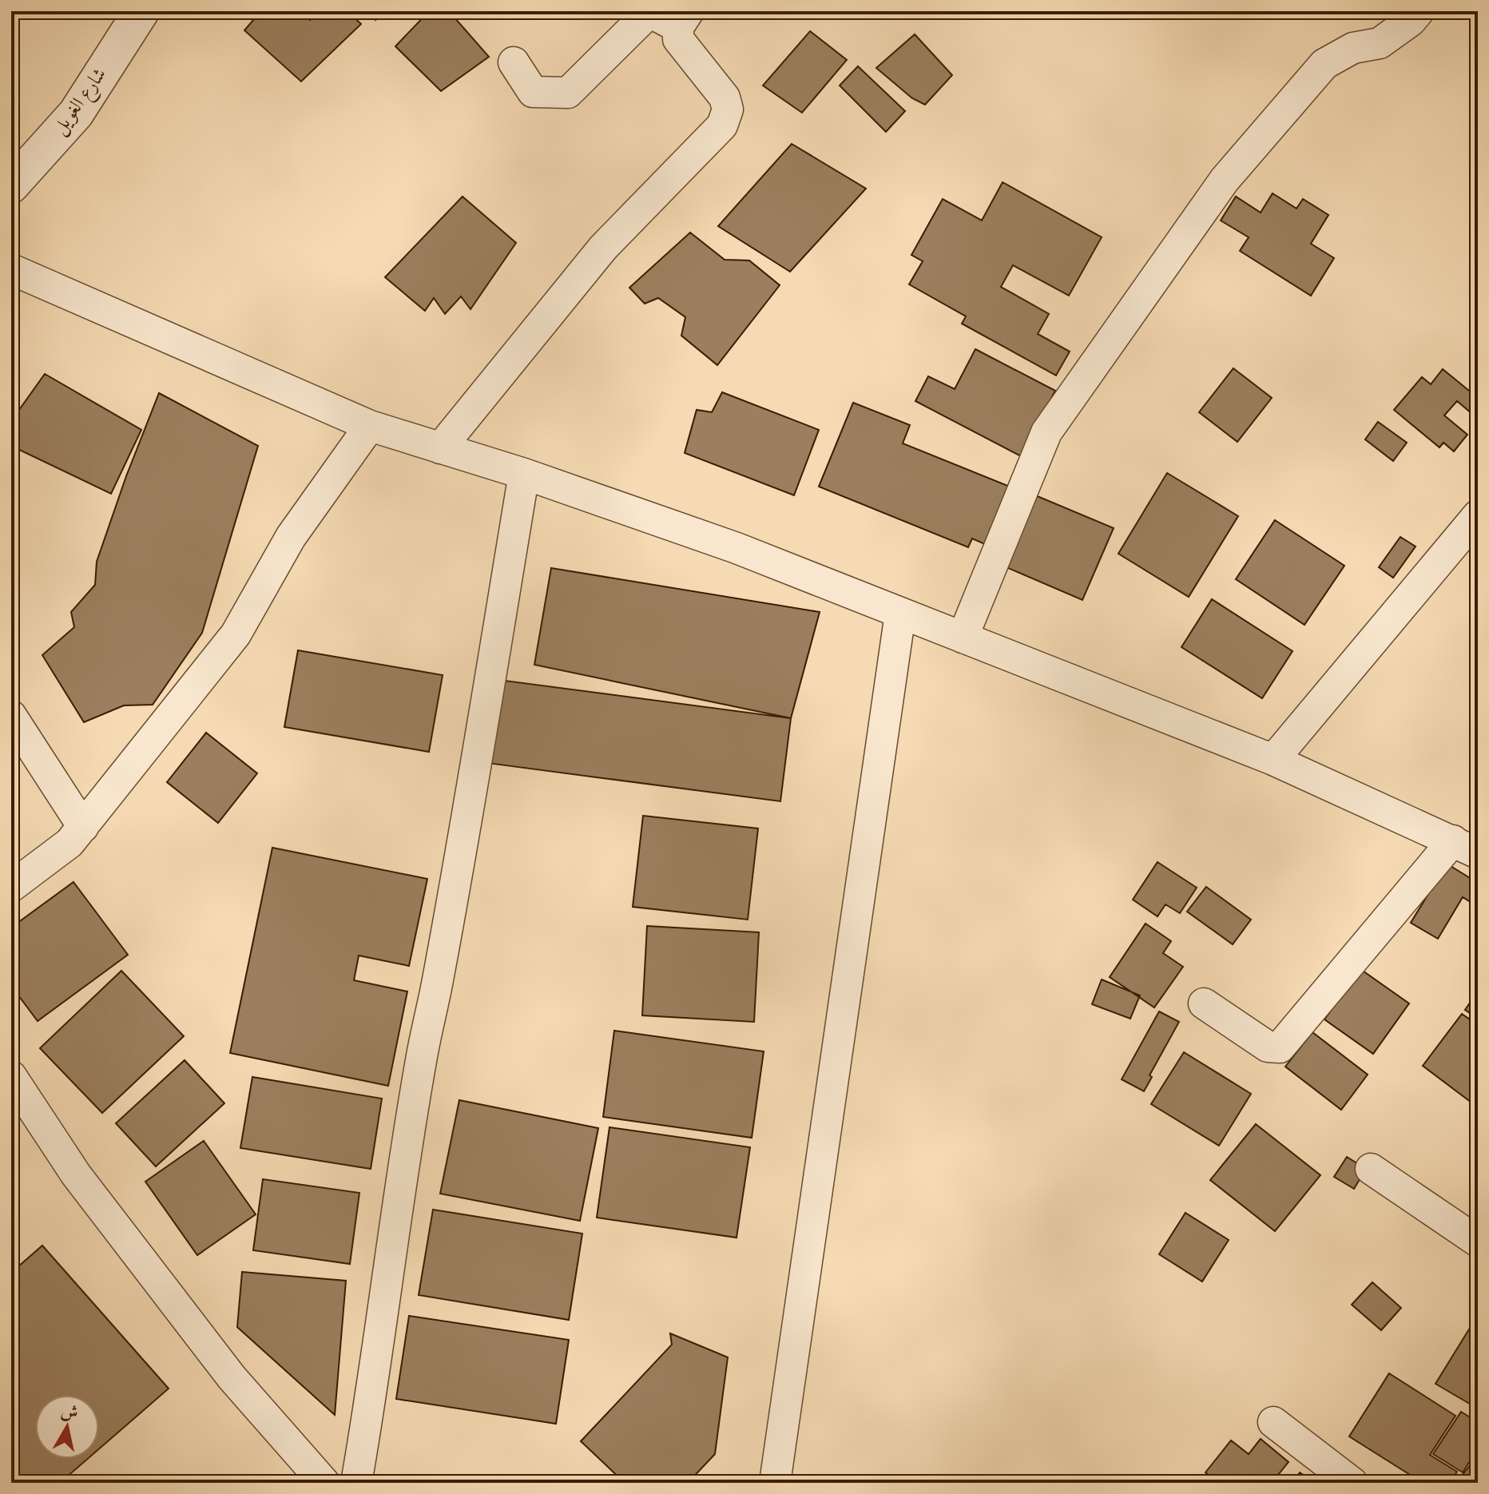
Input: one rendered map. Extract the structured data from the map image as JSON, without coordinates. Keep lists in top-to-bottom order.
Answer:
{
  "streets": {
    "street": ["شارع الغويل"]
  },
  "north": "top"
}
